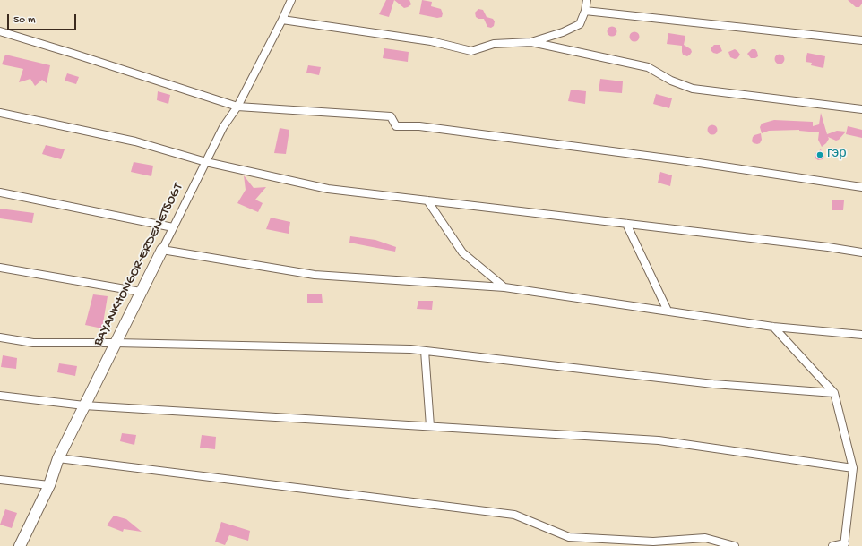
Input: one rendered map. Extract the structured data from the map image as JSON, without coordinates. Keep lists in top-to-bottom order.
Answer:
{
  "streets": {
    "street": ["BAYANKHONGOR-ERDENETSOGT"]
  },
  "places": ["гэр"],
  "scale_bar": "50 m"
}
